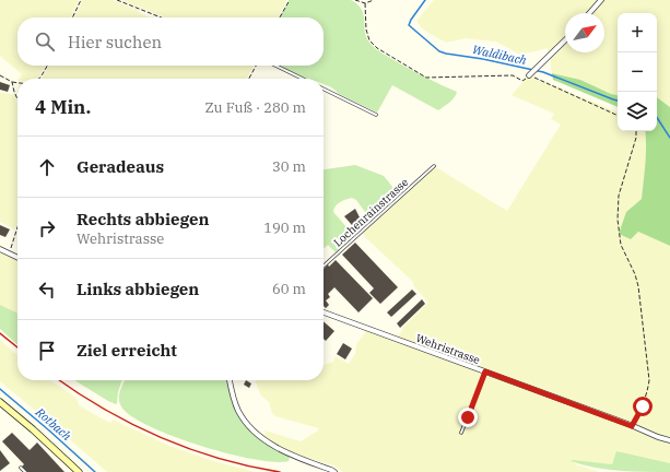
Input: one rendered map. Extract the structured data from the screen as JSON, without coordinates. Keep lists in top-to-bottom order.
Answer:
{
  "streets": {
    "street": ["Wehristrasse"],
    "lane": ["Lochenrainstrasse"]
  },
  "water": ["Waldibach", "Rotbach"],
  "north": "top right",
  "page": {
    "map_buttons": ["+", "−"],
    "search": "Hier suchen",
    "heading": ["4 Min.", "Zu Fuß · 280 m"],
    "list": [
      ["Geradeaus", "30 m"],
      ["Rechts abbiegen", "Wehristrasse", "190 m"],
      ["Links abbiegen", "60 m"],
      "Ziel erreicht"
    ]
  }
}
